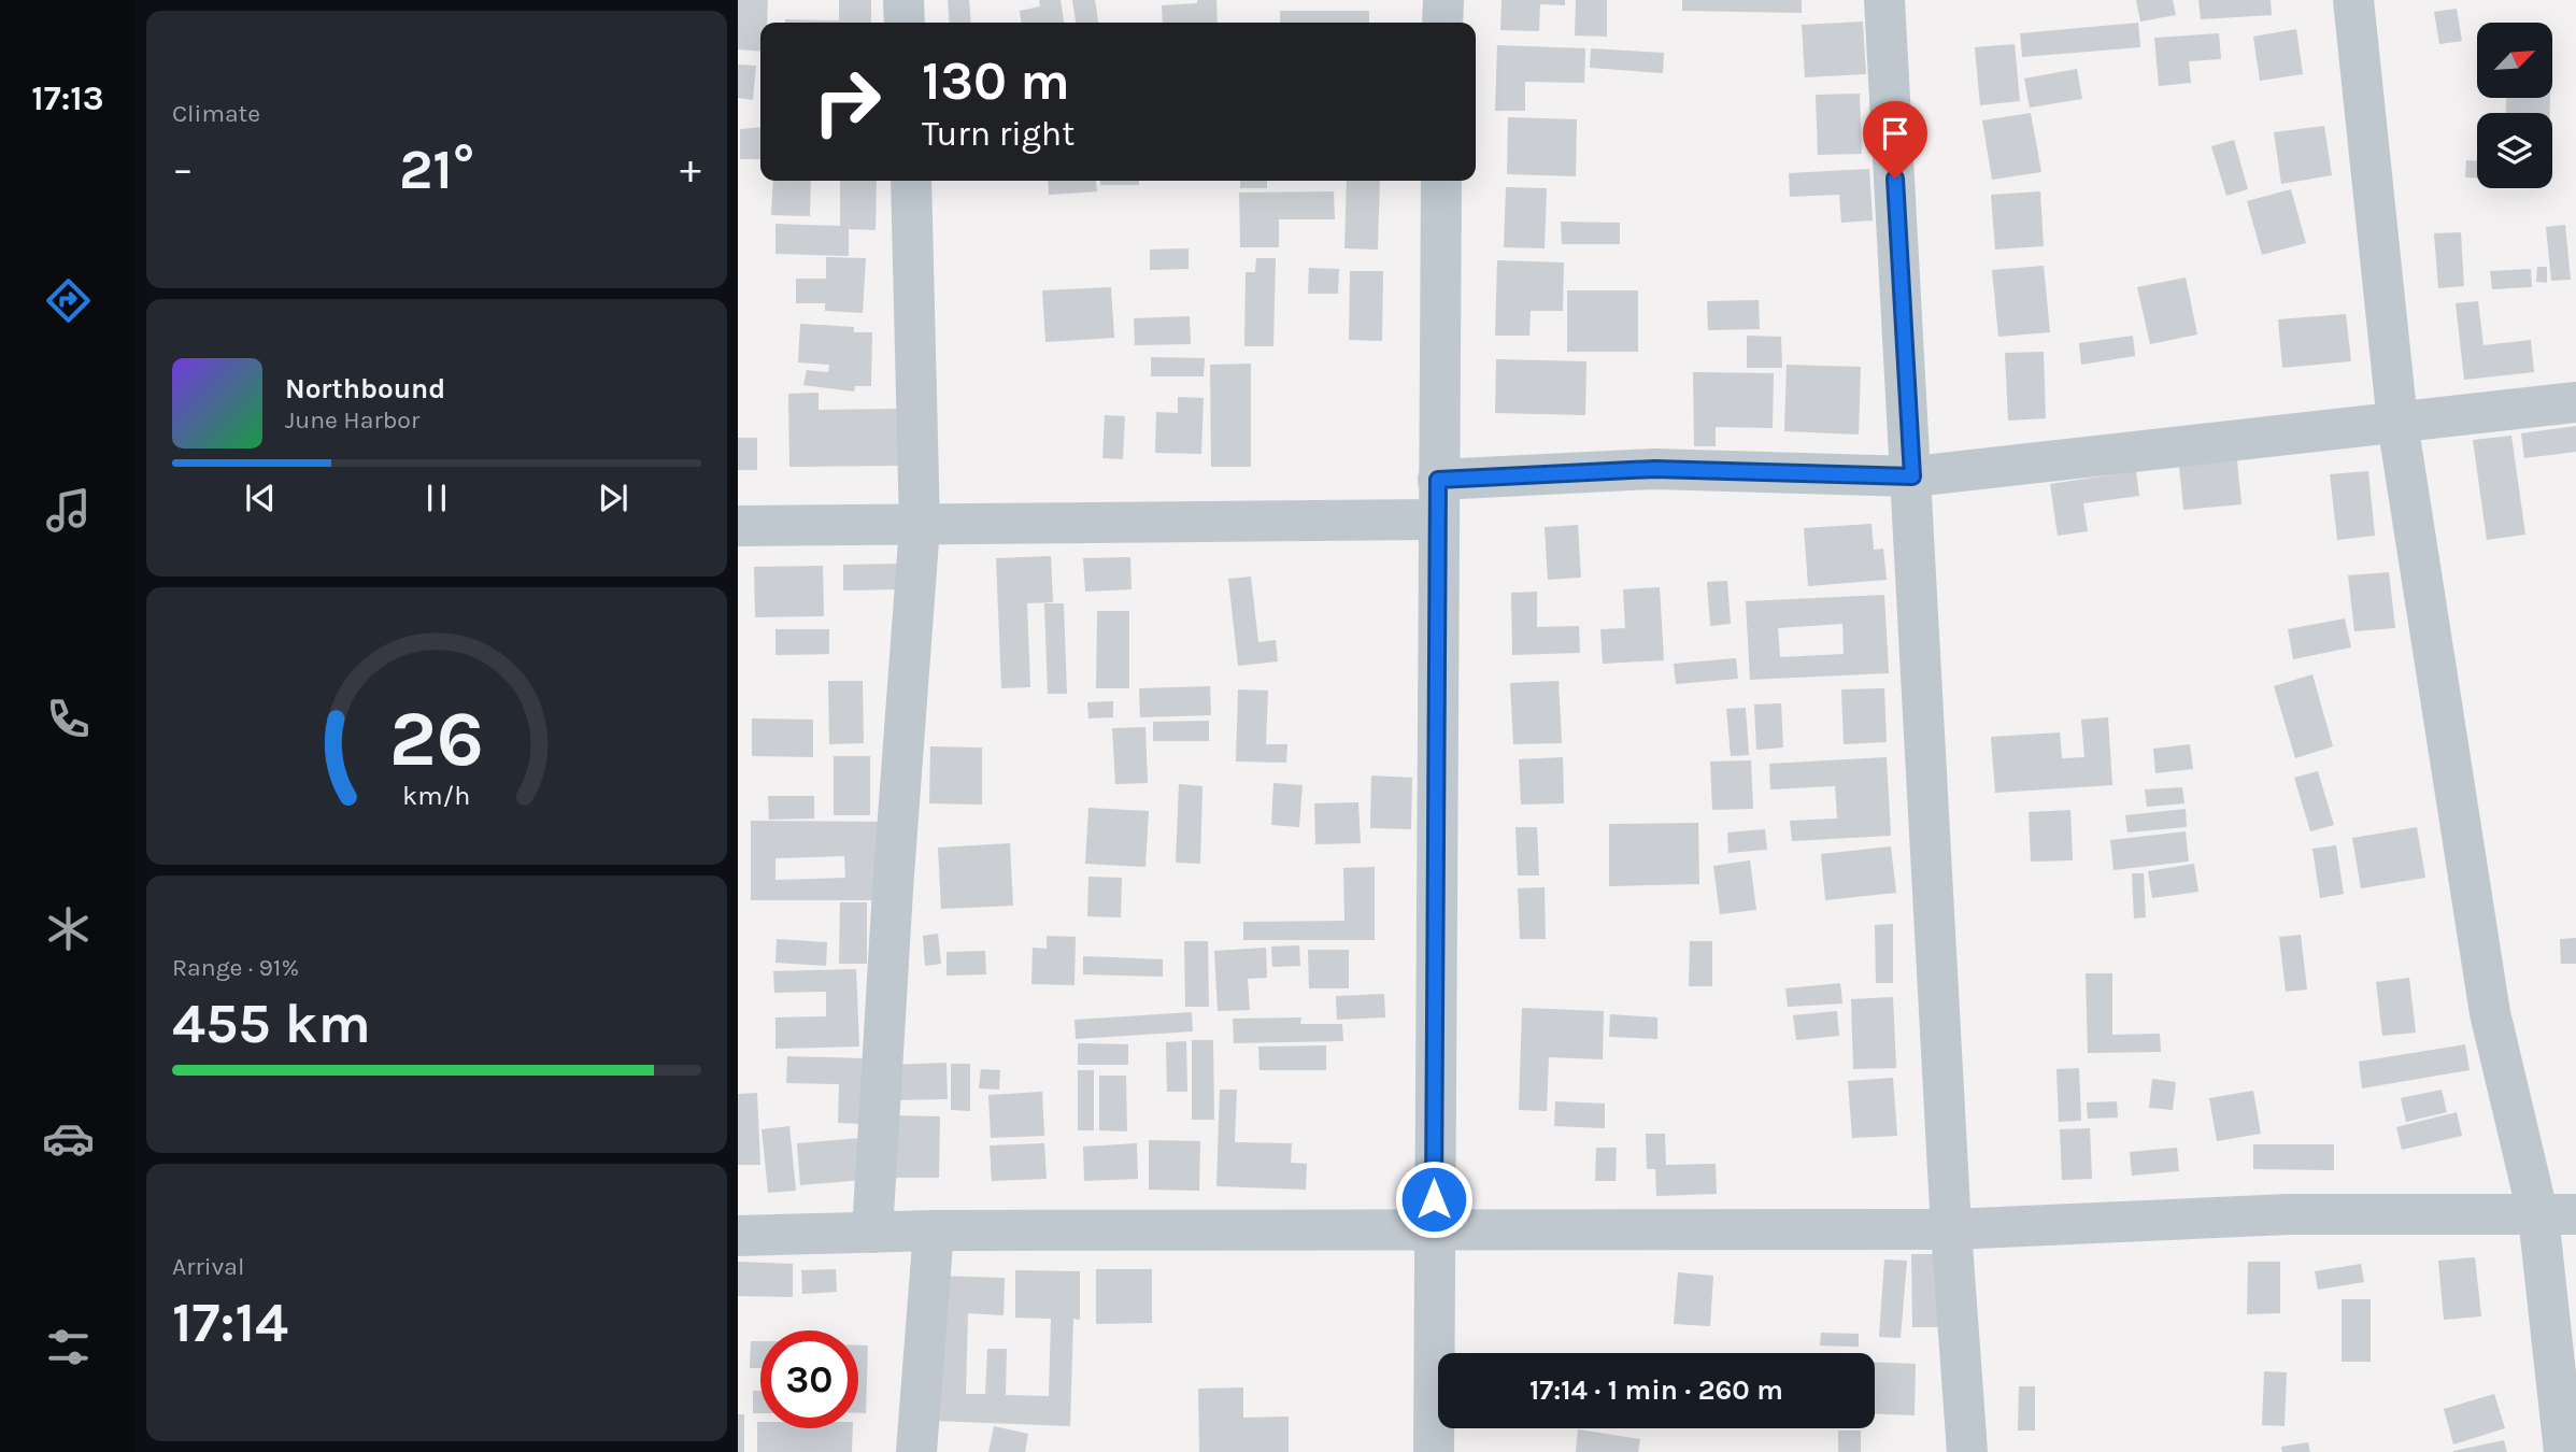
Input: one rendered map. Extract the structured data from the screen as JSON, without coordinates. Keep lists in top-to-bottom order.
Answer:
{
  "north": "top right",
  "page": {
    "tabs": "17:13",
    "tile": [
      "Climate",
      ["Range · 91%", "455 km"],
      ["Arrival", "17:14"]
    ],
    "turn": ["130 m", "Turn right"],
    "heat": ["−", "21°", "+"],
    "song": ["Northbound", "June Harbor"],
    "limit": "30",
    "trip": "17:14 · 1 min · 260 m",
    "gauge": ["26", "km/h"]
  }
}
